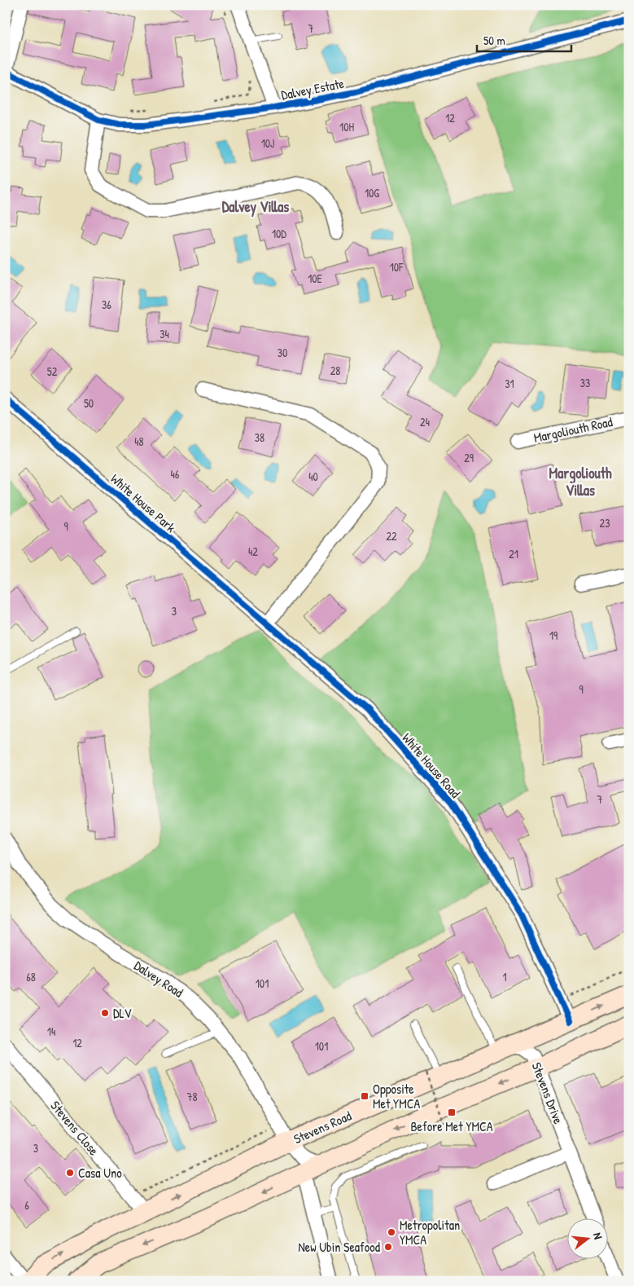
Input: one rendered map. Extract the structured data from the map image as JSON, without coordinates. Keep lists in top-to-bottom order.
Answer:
{
  "streets": {
    "main road": ["Stevens Road"],
    "street": [
      "Dalvey Estate",
      "Margoliouth Road",
      "White House Park",
      "White House Road",
      "Dalvey Road",
      "Stevens Drive",
      "Stevens Close"
    ]
  },
  "crossings": [
    ["White House Park", "White House Road"],
    ["White House Road", "Stevens Road"],
    ["Dalvey Road", "Stevens Road"],
    ["Stevens Drive", "Stevens Road"],
    ["Stevens Road", "Stevens Close"]
  ],
  "districts": ["Dalvey Villas", "Margoliouth Villas"],
  "places": {
    "other": [
      "DLV",
      "Casa Uno",
      "Metropolitan YMCA",
      "New Ubin Seafood"
    ],
    "transit": ["Opposite Met YMCA", "Before Met YMCA"]
  },
  "house_numbers": [
    "7",
    "12",
    "10H",
    "10J",
    "10G",
    "10D",
    "10F",
    "10E",
    "36",
    "34",
    "30",
    "28",
    "52",
    "33",
    "31",
    "50",
    "24",
    "38",
    "48",
    "29",
    "46",
    "40",
    "23",
    "9",
    "22",
    "42",
    "21",
    "3",
    "19",
    "9",
    "7",
    "68",
    "1",
    "101",
    "14",
    "12",
    "101",
    "78",
    "3",
    "6"
  ],
  "scale_bar": "50 m",
  "north": "right"
}
